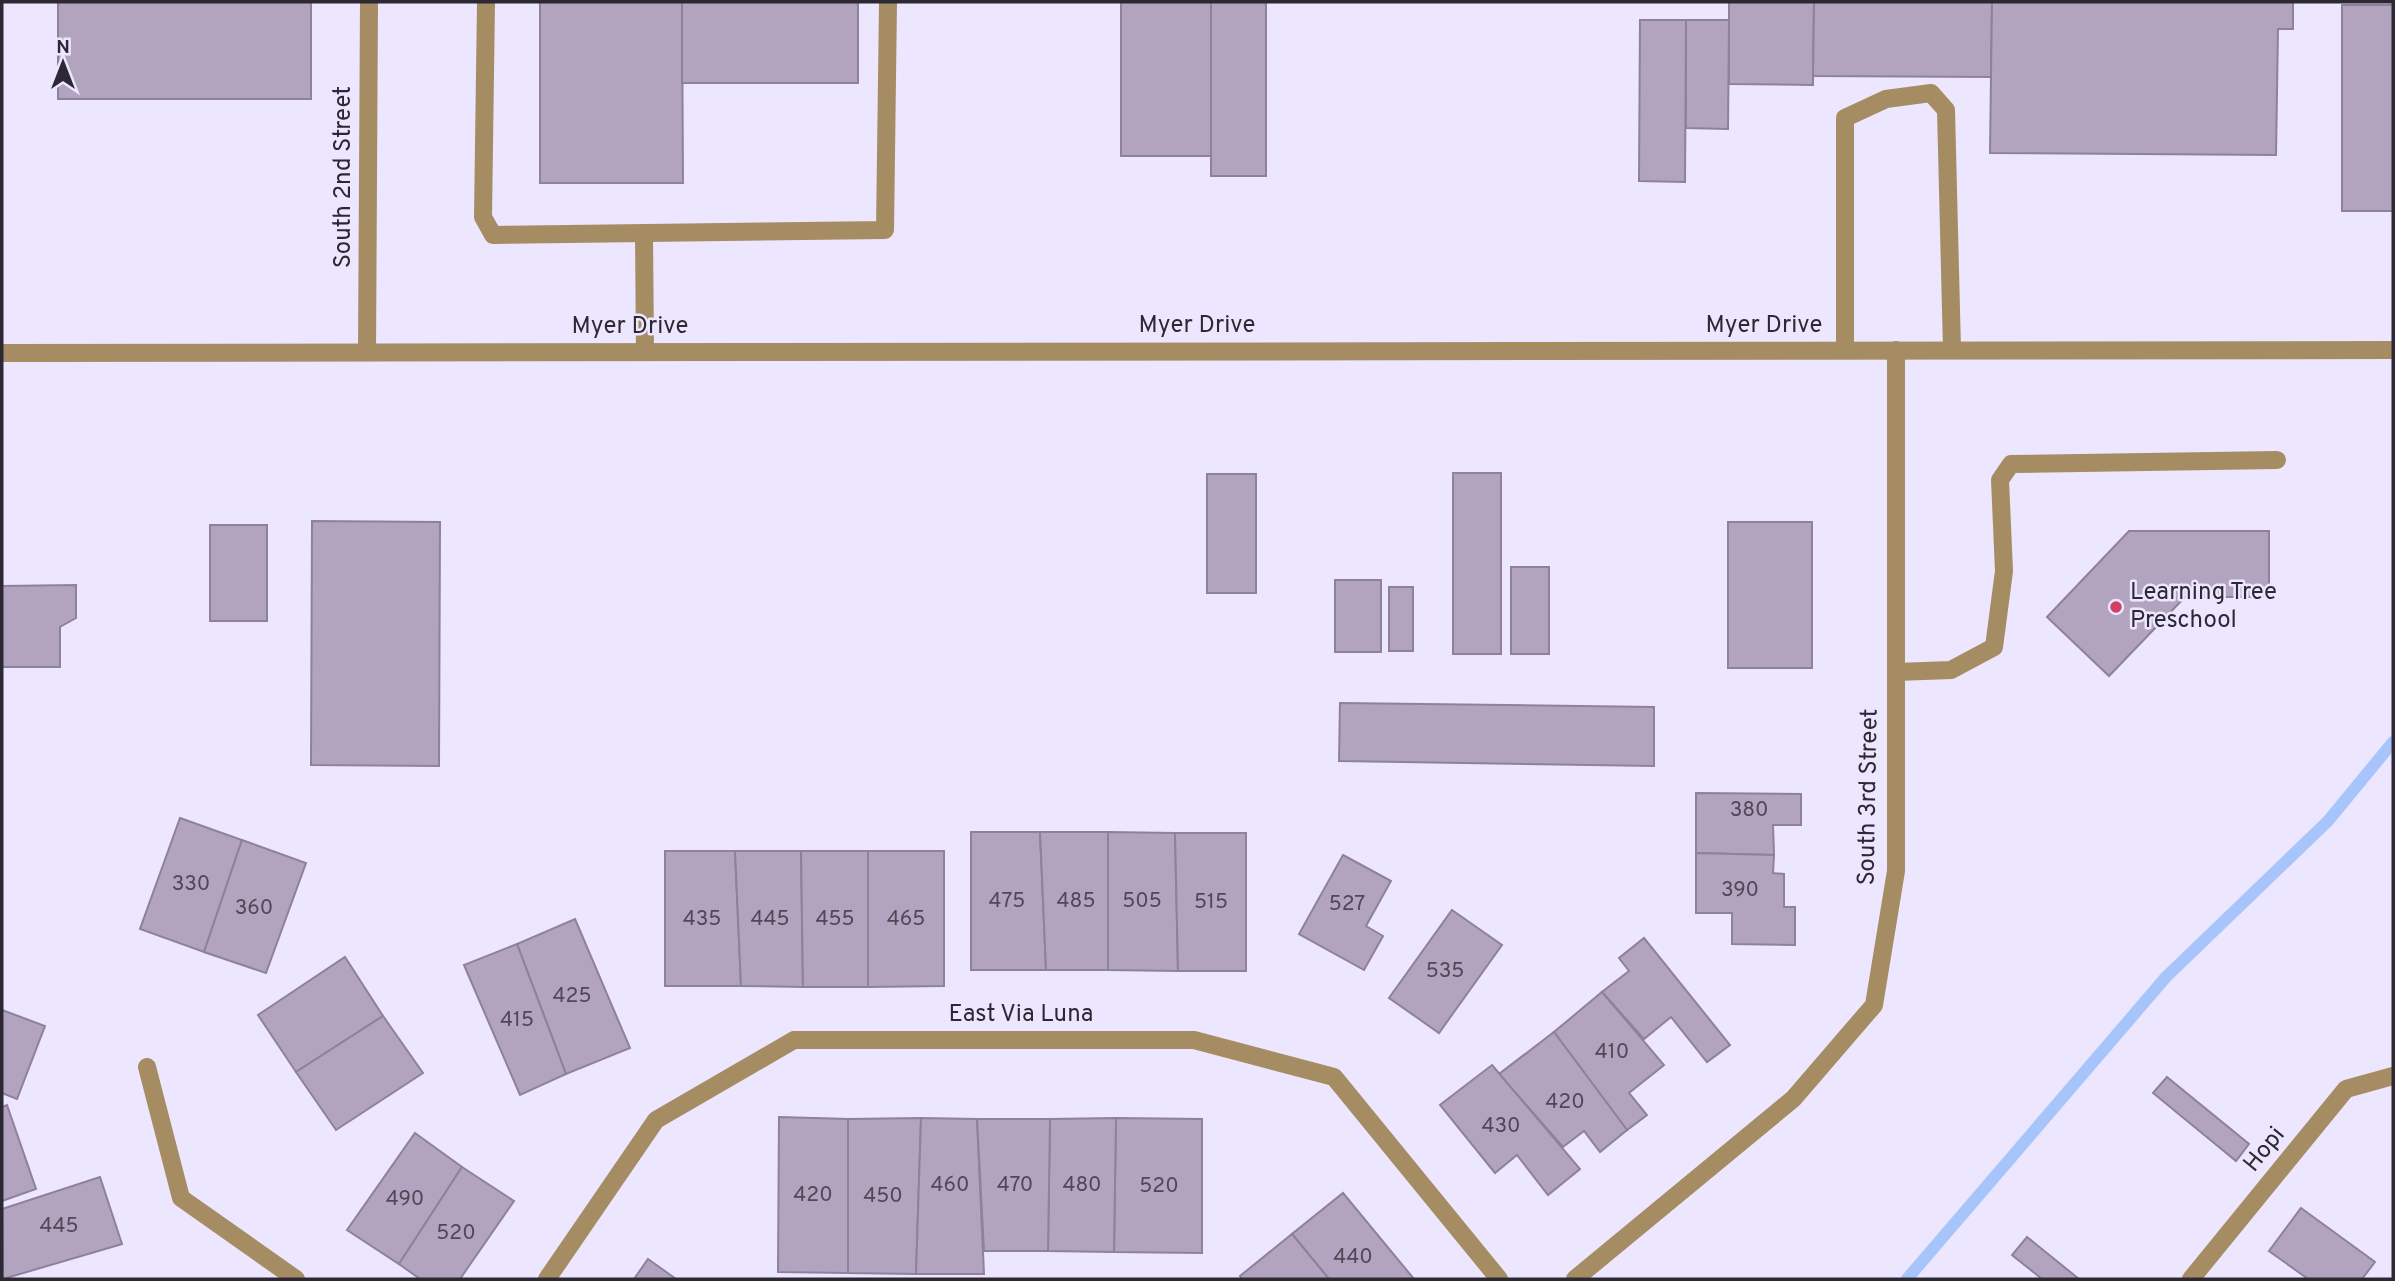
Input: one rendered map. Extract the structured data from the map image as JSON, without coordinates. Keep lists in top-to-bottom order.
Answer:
{
  "streets": {
    "street": [
      "South 2nd Street",
      "Myer Drive",
      "South 3rd Street",
      "East Via Luna",
      "Hopi"
    ]
  },
  "crossings": [
    ["South 2nd Street", "Myer Drive"],
    ["Myer Drive", "South 3rd Street"]
  ],
  "places": ["Learning Tree Preschool"],
  "house_numbers": [
    "380",
    "330",
    "390",
    "475",
    "485",
    "505",
    "515",
    "527",
    "360",
    "435",
    "445",
    "455",
    "465",
    "535",
    "425",
    "415",
    "410",
    "420",
    "430",
    "460",
    "470",
    "480",
    "520",
    "420",
    "450",
    "490",
    "445",
    "520",
    "440"
  ],
  "north": "top"
}
